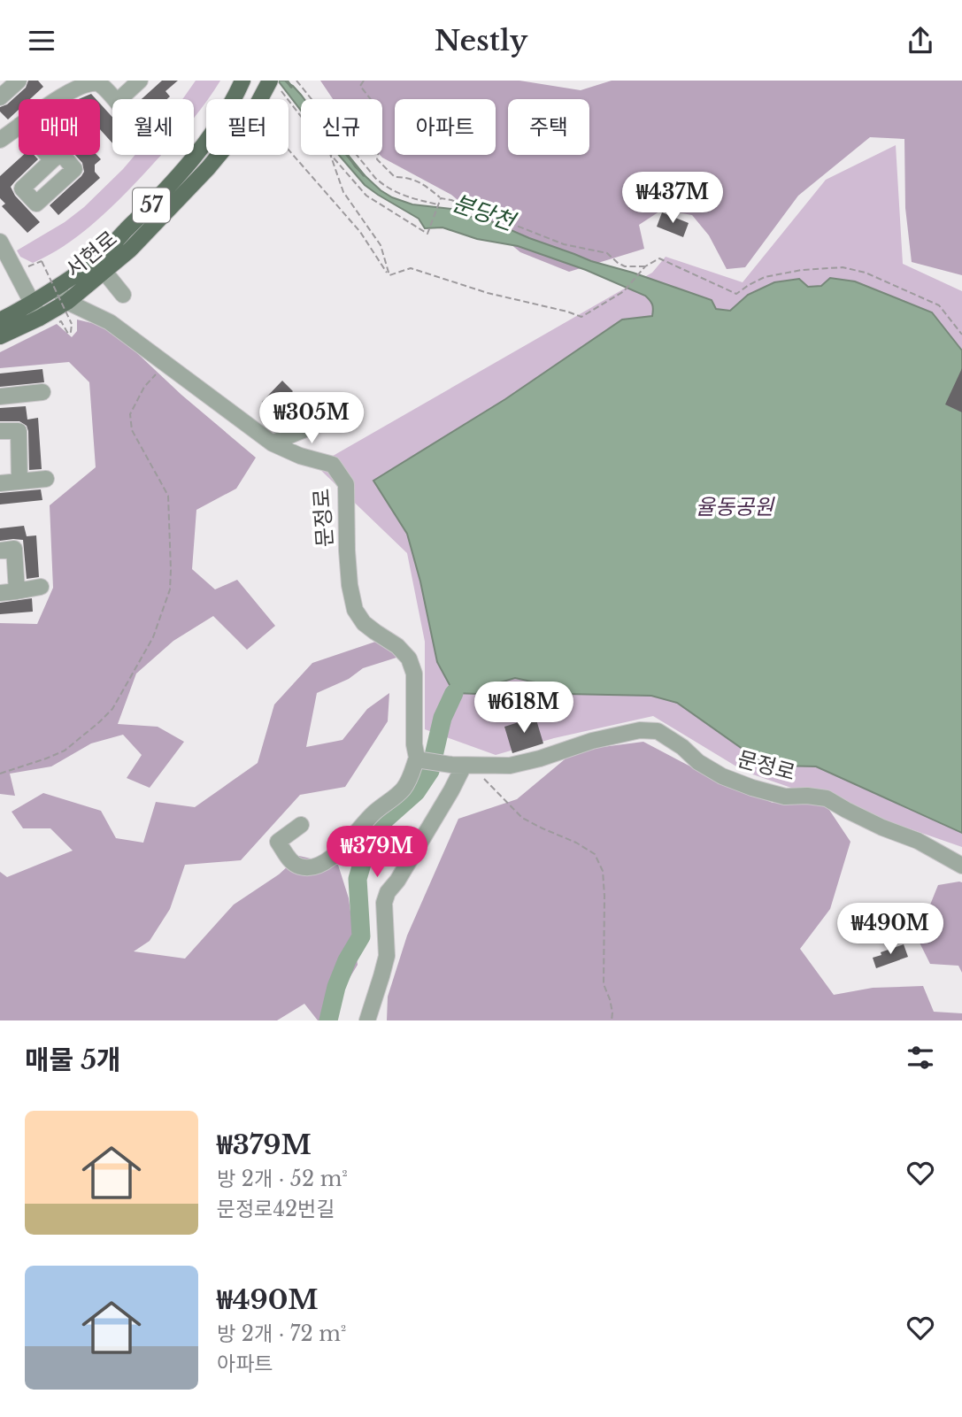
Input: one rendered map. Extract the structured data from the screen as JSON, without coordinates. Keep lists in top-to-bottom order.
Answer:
{
  "streets": {
    "main road": ["57", "서현로"],
    "street": ["문정로"]
  },
  "crossings": [
    ["서현로", "문정로"]
  ],
  "water": ["분당천"],
  "parks": ["율동공원"],
  "page": {
    "header": "Nestly",
    "chip": [
      "매매",
      "월세",
      "필터",
      "신규",
      "아파트",
      "주택"
    ],
    "price": [
      "₩437M",
      "₩305M",
      "₩618M",
      "₩379M",
      "₩490M"
    ],
    "heading": "매물 5개",
    "list": [
      {
        "name": "₩379M",
        "note": "방 2개 · 52 m² · 문정로42번길"
      },
      {
        "name": "₩490M",
        "note": "방 2개 · 72 m² · 아파트"
      }
    ]
  }
}
